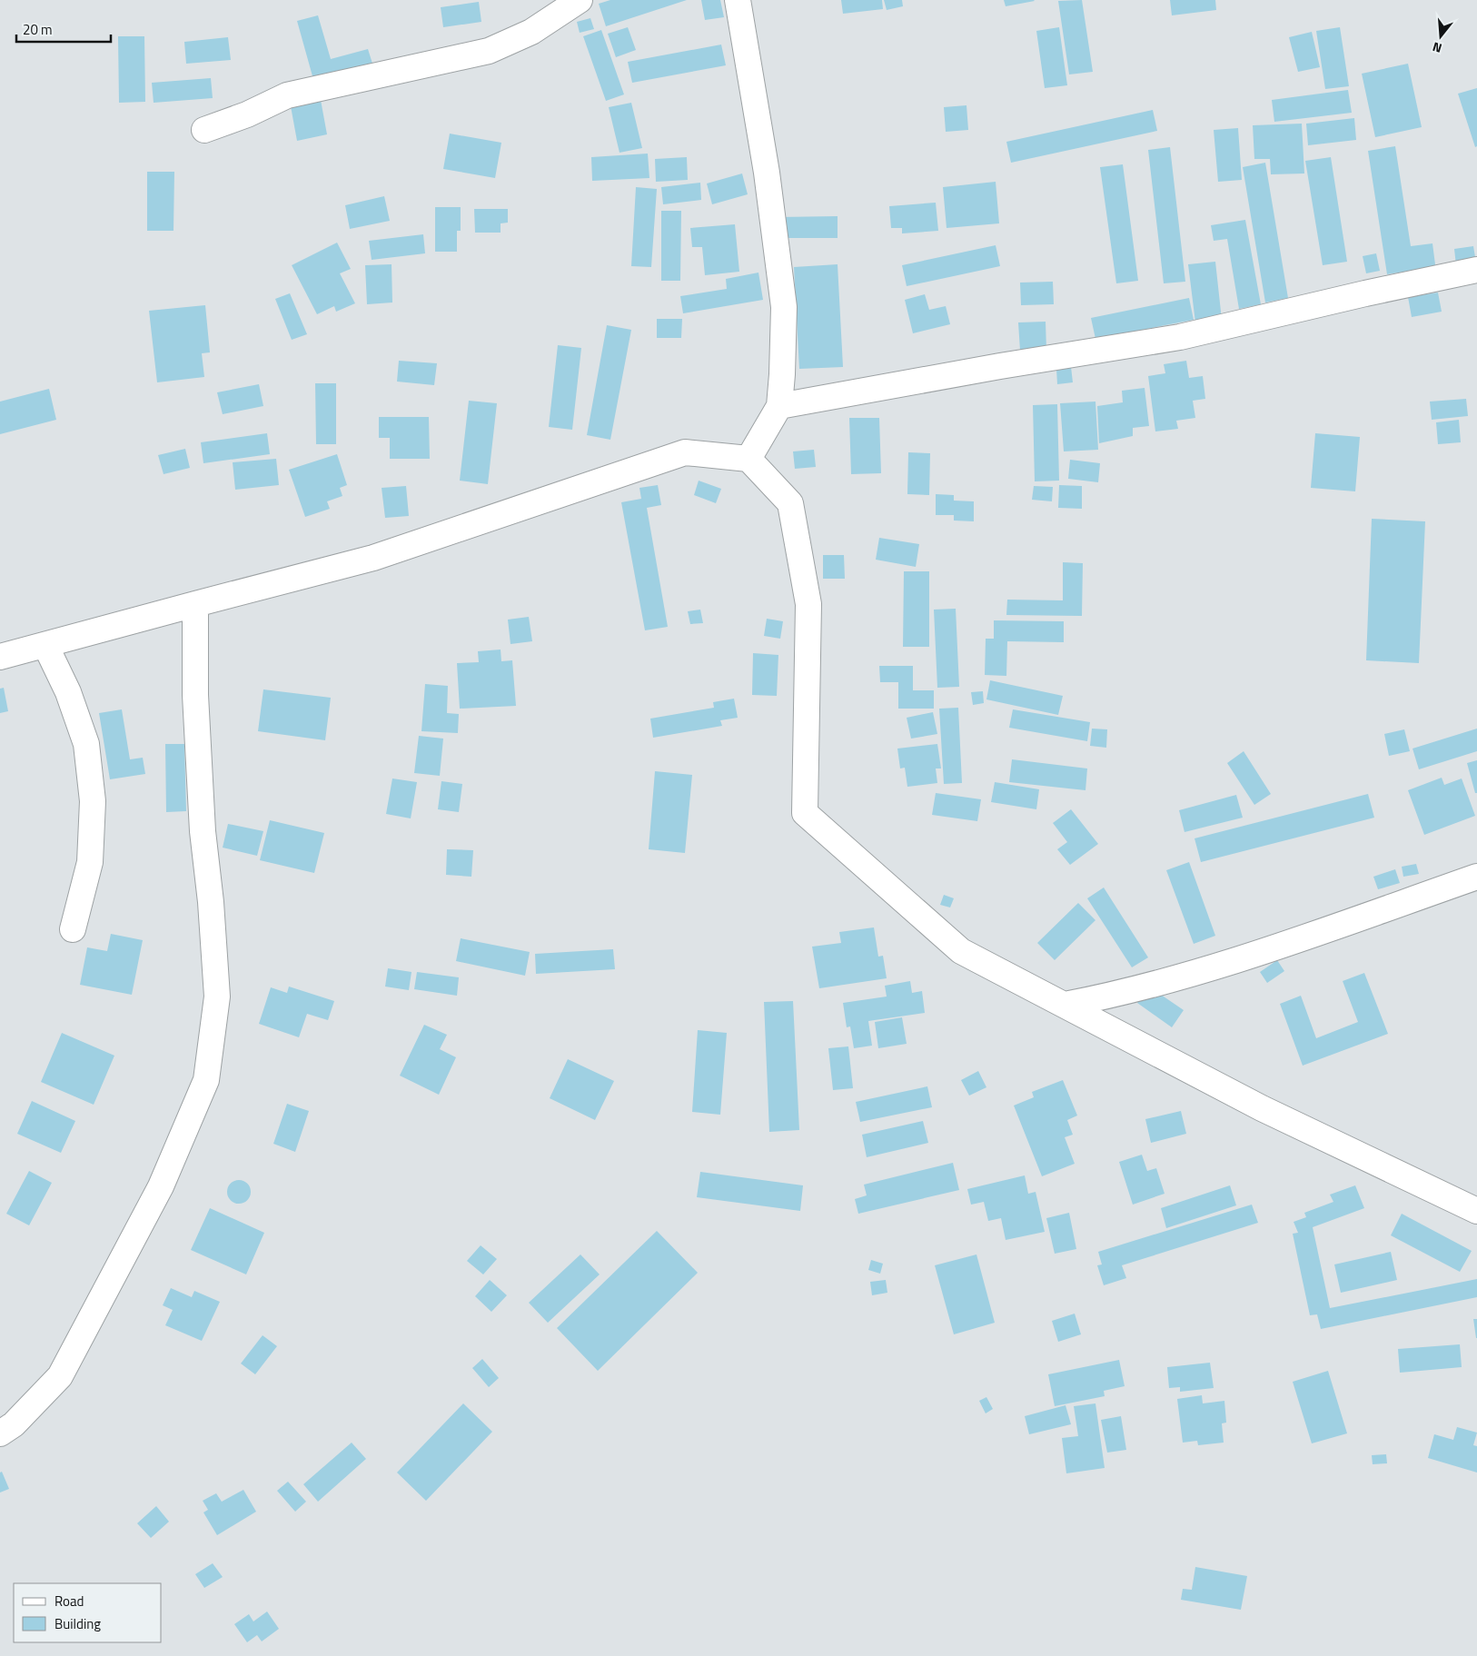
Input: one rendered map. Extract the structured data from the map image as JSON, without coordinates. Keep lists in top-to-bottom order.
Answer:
{
  "legend": ["Road", "Building"],
  "scale_bar": "20 m",
  "north": "bottom"
}
